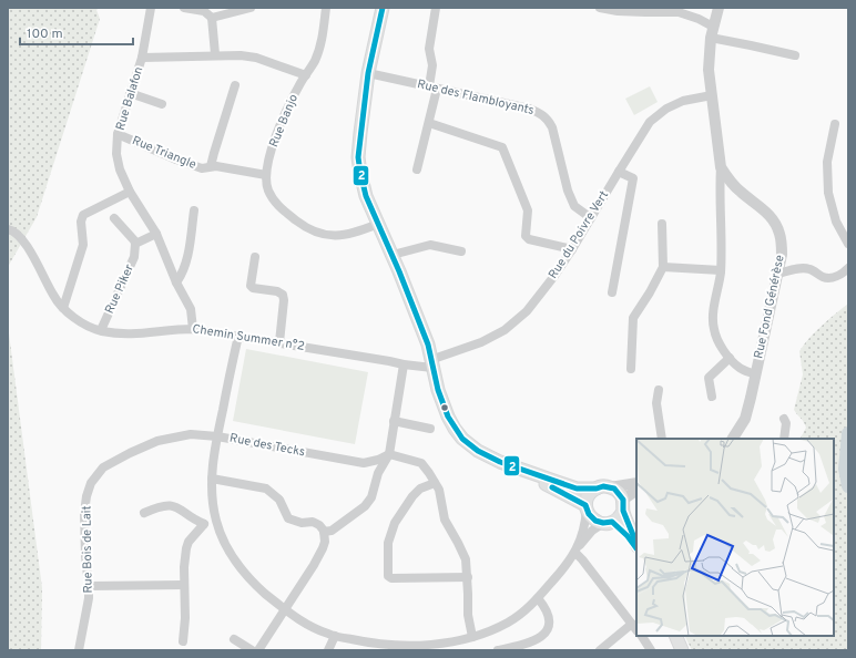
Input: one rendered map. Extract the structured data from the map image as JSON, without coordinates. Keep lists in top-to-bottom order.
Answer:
{
  "streets": {
    "street": [
      "Rue des Flambloyants",
      "Rue Balafon",
      "Rue Banjo",
      "Rue Triangle",
      "Rue du Poivre Vert",
      "Rue Piker",
      "Rue Fond Générèse",
      "Chemin Summer n°2",
      "Rue des Tecks",
      "Rue Bois de Lait"
    ]
  },
  "crossings": [
    ["Rue des Flambloyants", "Rue du Poivre Vert"],
    ["Rue Balafon", "Rue Triangle"],
    ["Rue Balafon", "Chemin Summer n°2"],
    ["Rue Banjo", "Rue Triangle"],
    ["Rue du Poivre Vert", "Rue Fond Générèse"],
    ["Rue du Poivre Vert", "Chemin Summer n°2"],
    ["Rue Piker", "Chemin Summer n°2"],
    ["Chemin Summer n°2", "Rue des Tecks"],
    ["Rue des Tecks", "Rue Bois de Lait"]
  ],
  "lines": ["transit line 2"],
  "scale_bar": "100 m"
}
